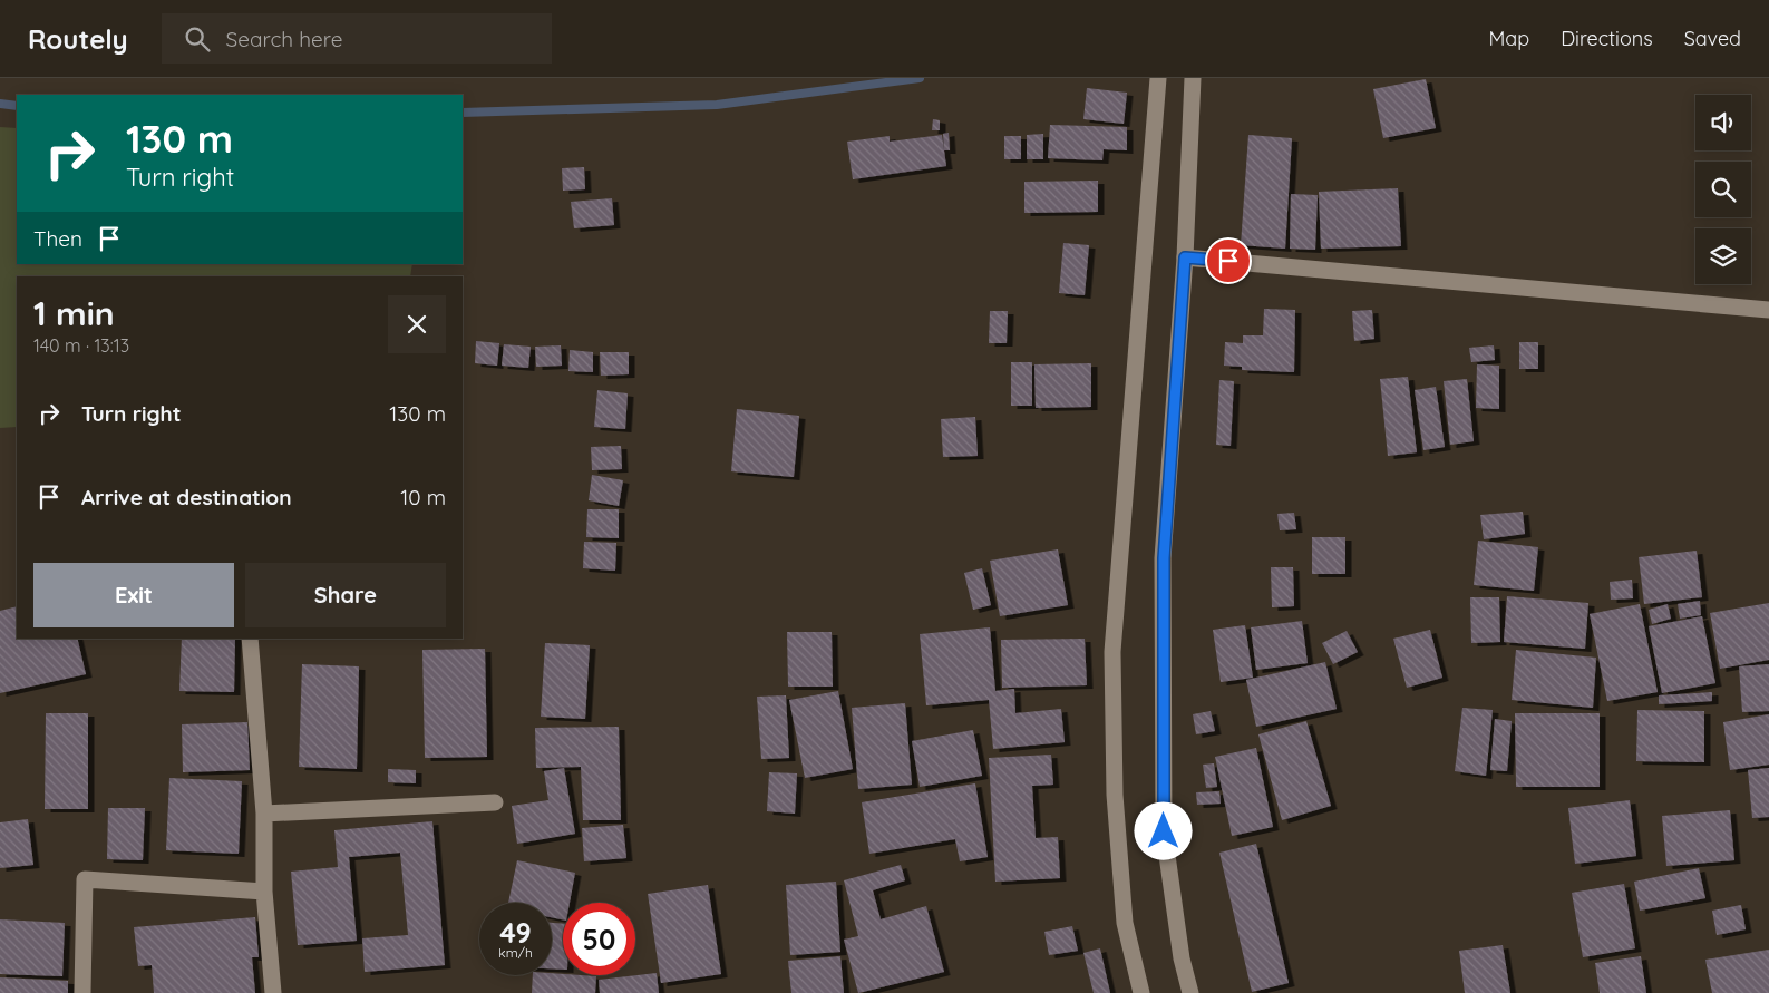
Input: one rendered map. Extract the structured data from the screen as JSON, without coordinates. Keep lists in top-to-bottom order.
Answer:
{
  "page": {
    "header": "Routely",
    "search": "Search here",
    "nav": ["Map", "Directions", "Saved"],
    "turn": ["130 m", "Turn right"],
    "then": "Then",
    "heading": ["1 min", "140 m · 13:13"],
    "list": [
      {
        "name": "Turn right",
        "value": "130 m"
      },
      {
        "name": "Arrive at destination",
        "value": "10 m"
      }
    ],
    "buttons": ["Exit", "Share"],
    "speed": "49 km/h",
    "limit": "50"
  }
}
